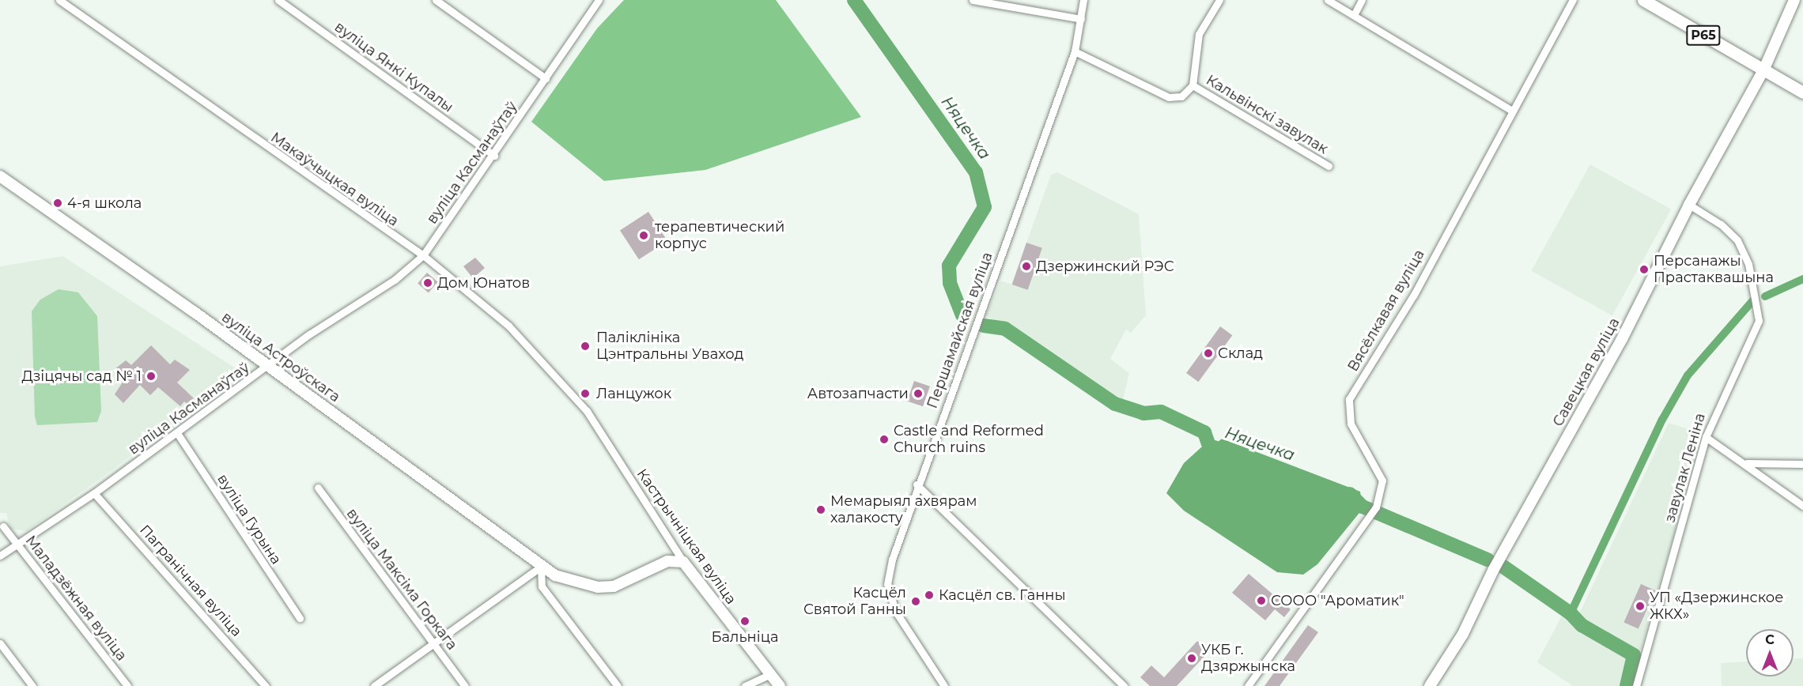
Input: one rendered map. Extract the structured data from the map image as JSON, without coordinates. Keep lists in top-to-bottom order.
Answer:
{
  "streets": {
    "main road": ["Р65"],
    "street": [
      "вуліца Янкі Купалы",
      "Кальвінскі завулак",
      "вуліца Касманаўтаў",
      "Макаўчыцкая вуліца",
      "Вясёлкавая вуліца",
      "Першамайская вуліца",
      "вуліца Астроўскага",
      "Савецкая вуліца",
      "завулак Леніна",
      "вуліца Гурына",
      "Кастрычніцкая вуліца",
      "вуліца Максіма Горкага",
      "Пагранічная вуліца",
      "Маладзёжная вуліца"
    ]
  },
  "crossings": [
    ["Р65", "Савецкая вуліца"],
    ["вуліца Янкі Купалы", "вуліца Касманаўтаў"],
    ["вуліца Касманаўтаў", "Макаўчыцкая вуліца"],
    ["вуліца Касманаўтаў", "вуліца Астроўскага"],
    ["вуліца Касманаўтаў", "вуліца Гурына"],
    ["вуліца Касманаўтаў", "Пагранічная вуліца"],
    ["вуліца Касманаўтаў", "Маладзёжная вуліца"],
    ["Макаўчыцкая вуліца", "Кастрычніцкая вуліца"],
    ["вуліца Астроўскага", "Кастрычніцкая вуліца"],
    ["Савецкая вуліца", "завулак Леніна"]
  ],
  "water": ["Няцечка"],
  "places": [
    "4-я школа",
    "терапевтический корпус",
    "Дзержинский РЭС",
    "Персанажы Прастаквашына",
    "Дом Юнатов",
    "Паліклініка Цэнтральны Уваход",
    "Склад",
    "Дзіцячы сад № 1",
    "Ланцужок",
    "Автозапчасти",
    "Castle and Reformed Church ruins",
    "Мемарыял ахвярам халакосту",
    "Касцёл св. Ганны",
    "СООО \"Ароматик\"",
    "Касцёл Святой Ганны",
    "УП «Дзержинское ЖКХ»",
    "Бальніца",
    "УКБ г. Дзяржынска"
  ],
  "north": "top"
}
